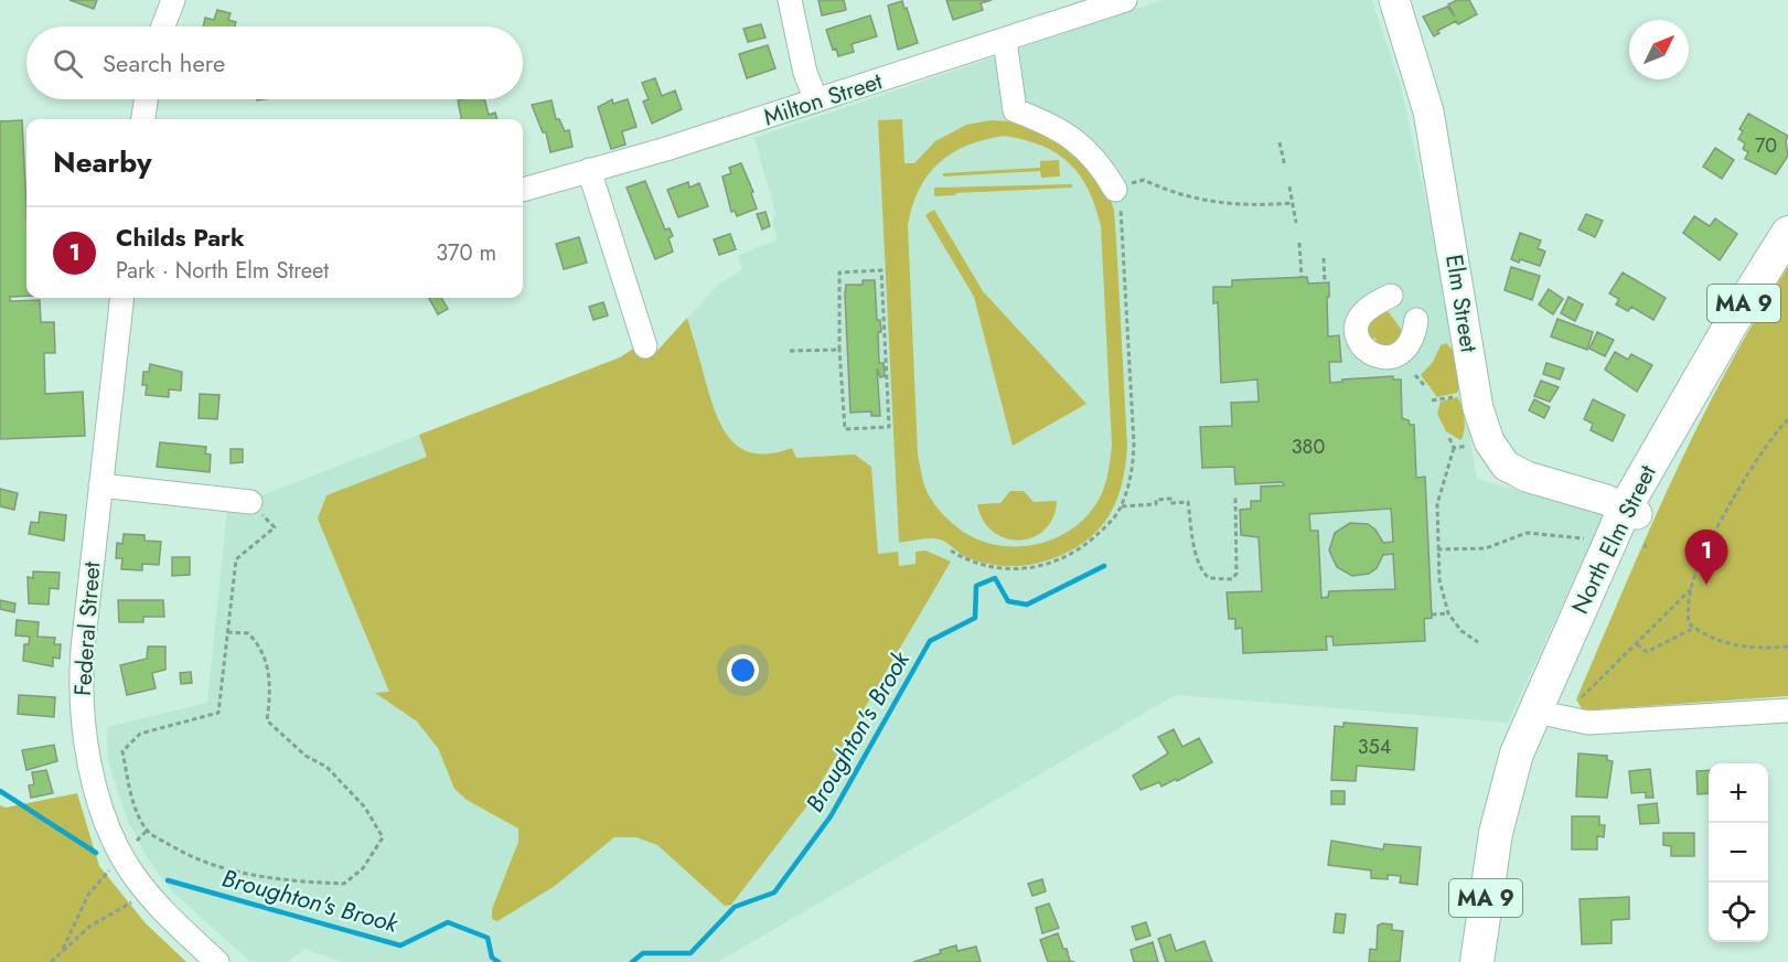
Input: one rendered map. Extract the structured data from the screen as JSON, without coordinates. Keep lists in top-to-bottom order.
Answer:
{
  "streets": {
    "highway": ["MA 9", "North Elm Street"],
    "main road": ["Elm Street"],
    "street": ["Milton Street", "Federal Street"]
  },
  "crossings": [
    ["Elm Street", "North Elm Street"],
    ["MA 9", "North Elm Street"]
  ],
  "water": ["Broughton's Brook"],
  "house_numbers": ["70", "380", "354"],
  "north": "top right",
  "page": {
    "search": "Search here",
    "heading": "Nearby",
    "list": [
      {
        "mark": "1",
        "name": "Childs Park",
        "note": "Park · North Elm Street",
        "value": "370 m"
      }
    ],
    "pins": "1",
    "map_buttons": ["+", "−"]
  }
}
